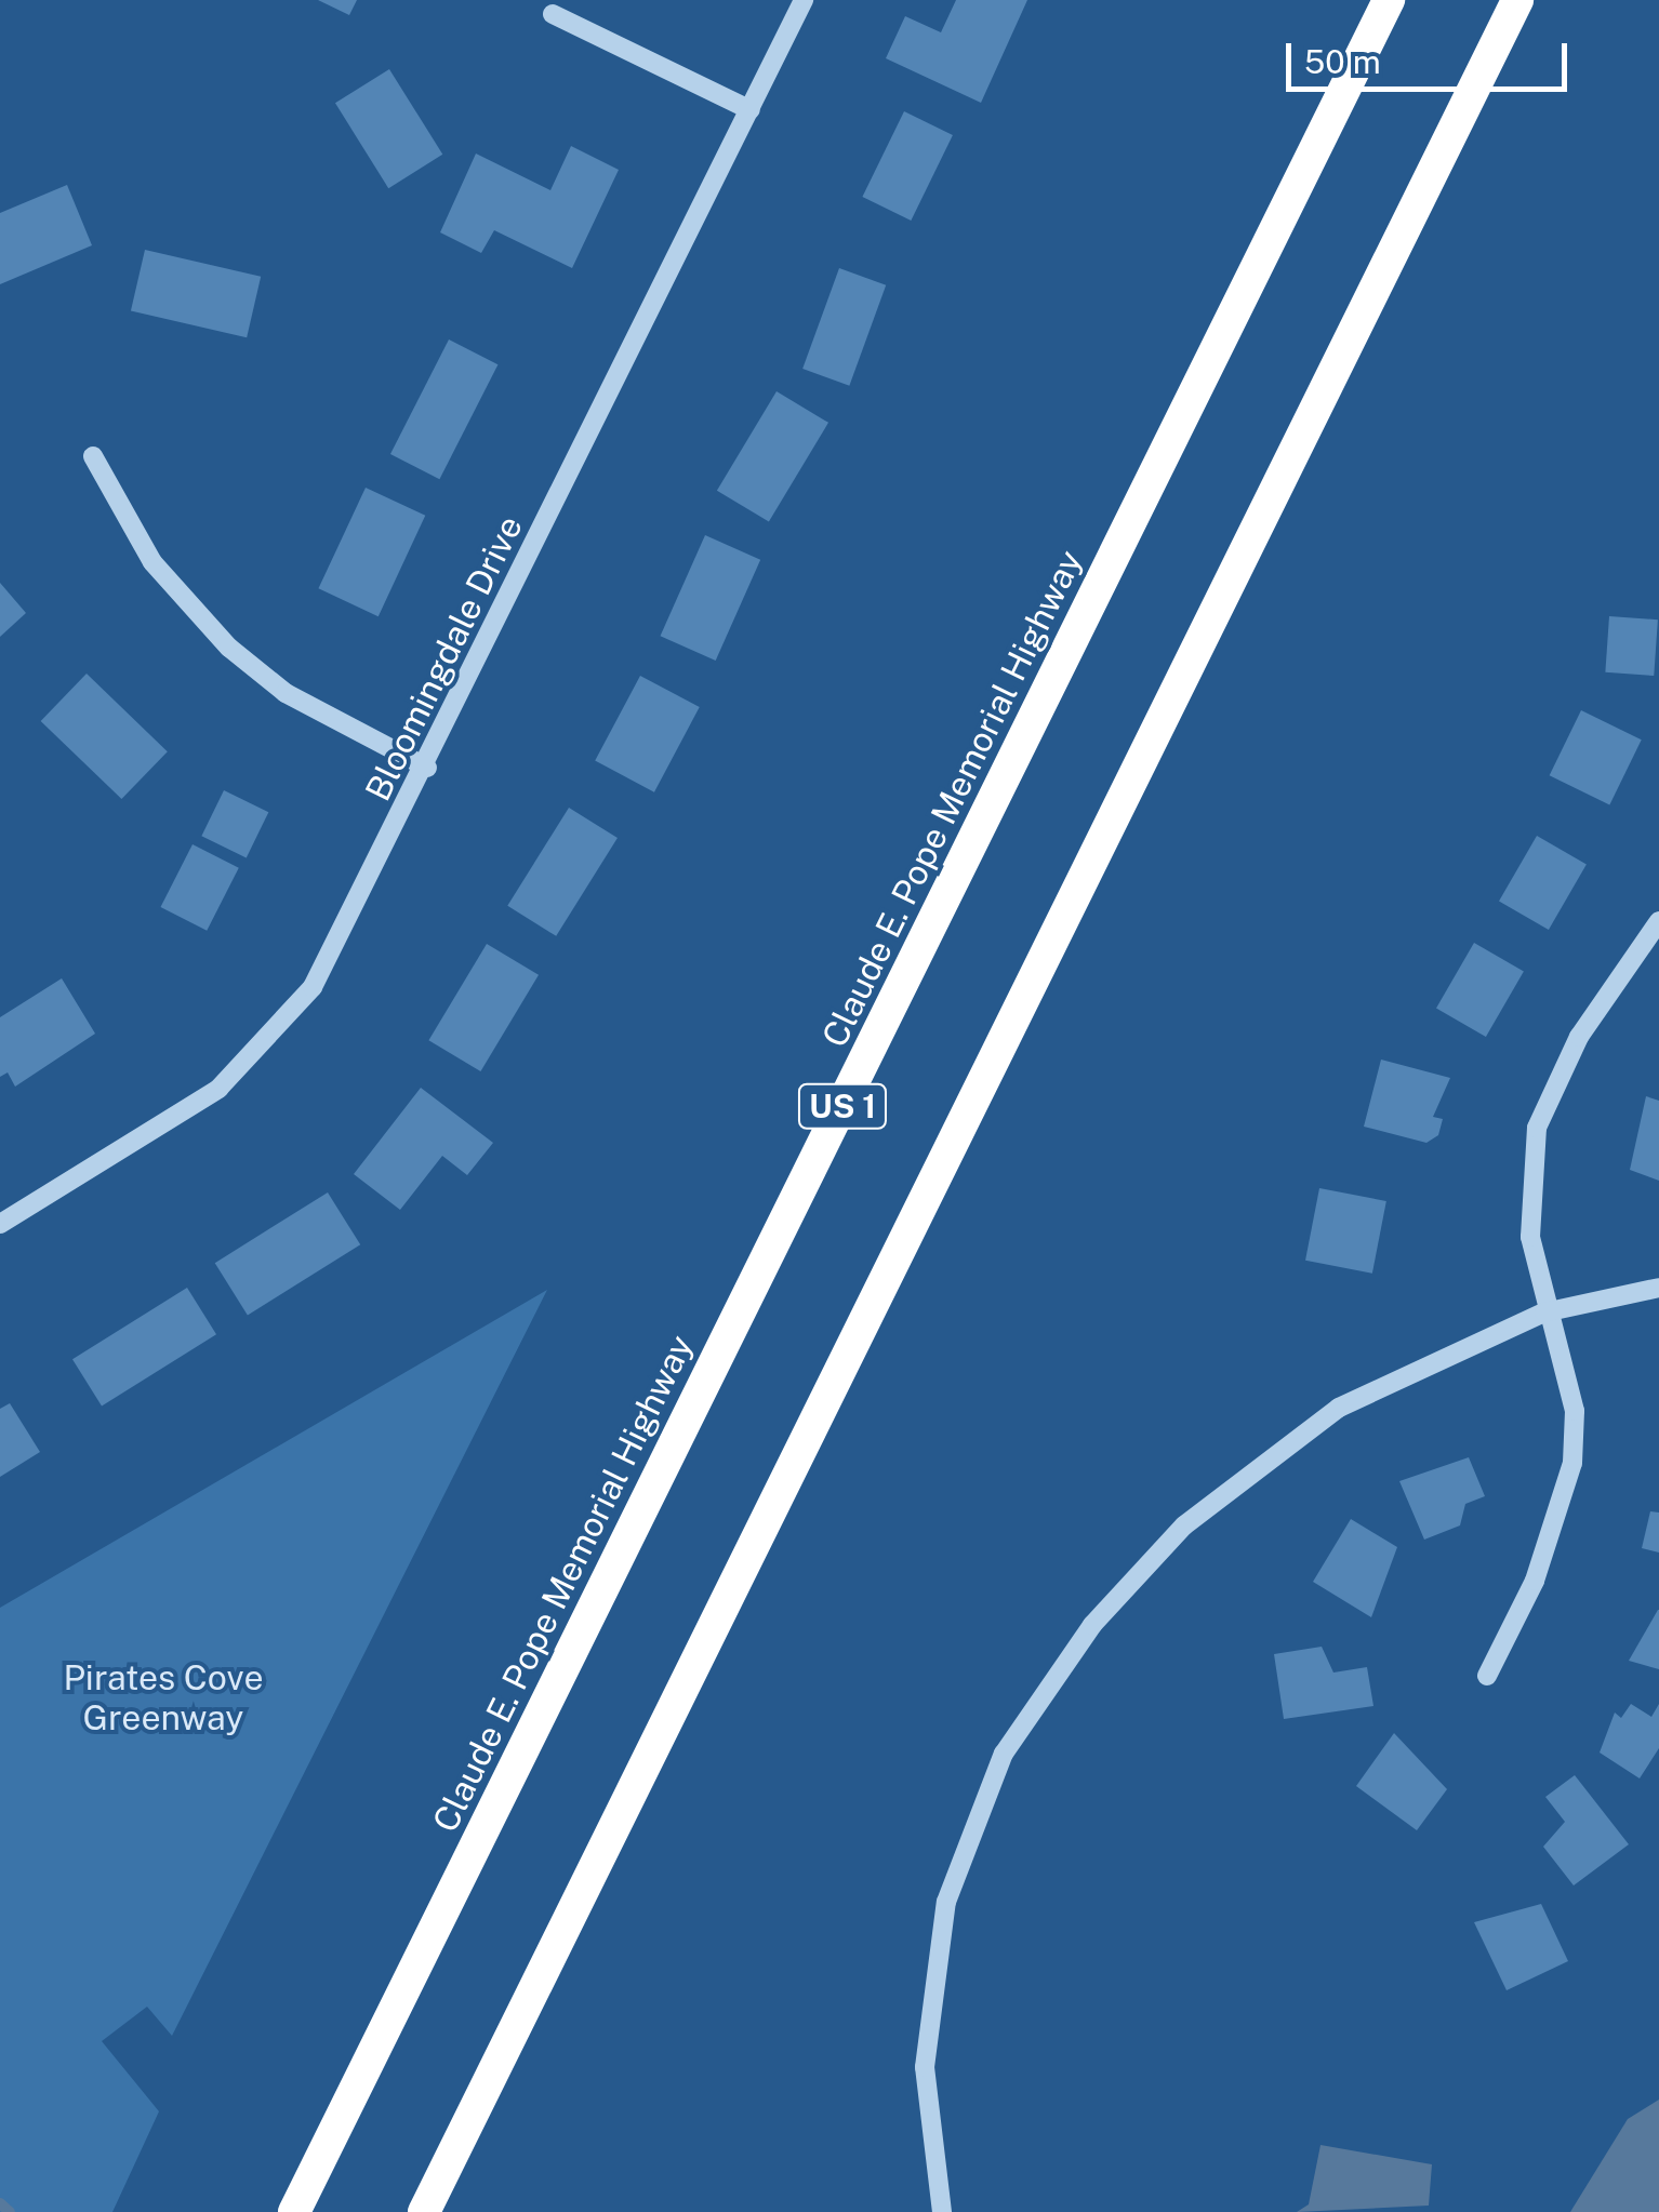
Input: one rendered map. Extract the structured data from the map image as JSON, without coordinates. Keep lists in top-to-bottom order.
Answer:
{
  "streets": {
    "highway": ["Claude E. Pope Memorial Highway", "US 1"],
    "street": ["Bloomingdale Drive"]
  },
  "parks": ["Pirates Cove Greenway"],
  "scale_bar": "50 m"
}
